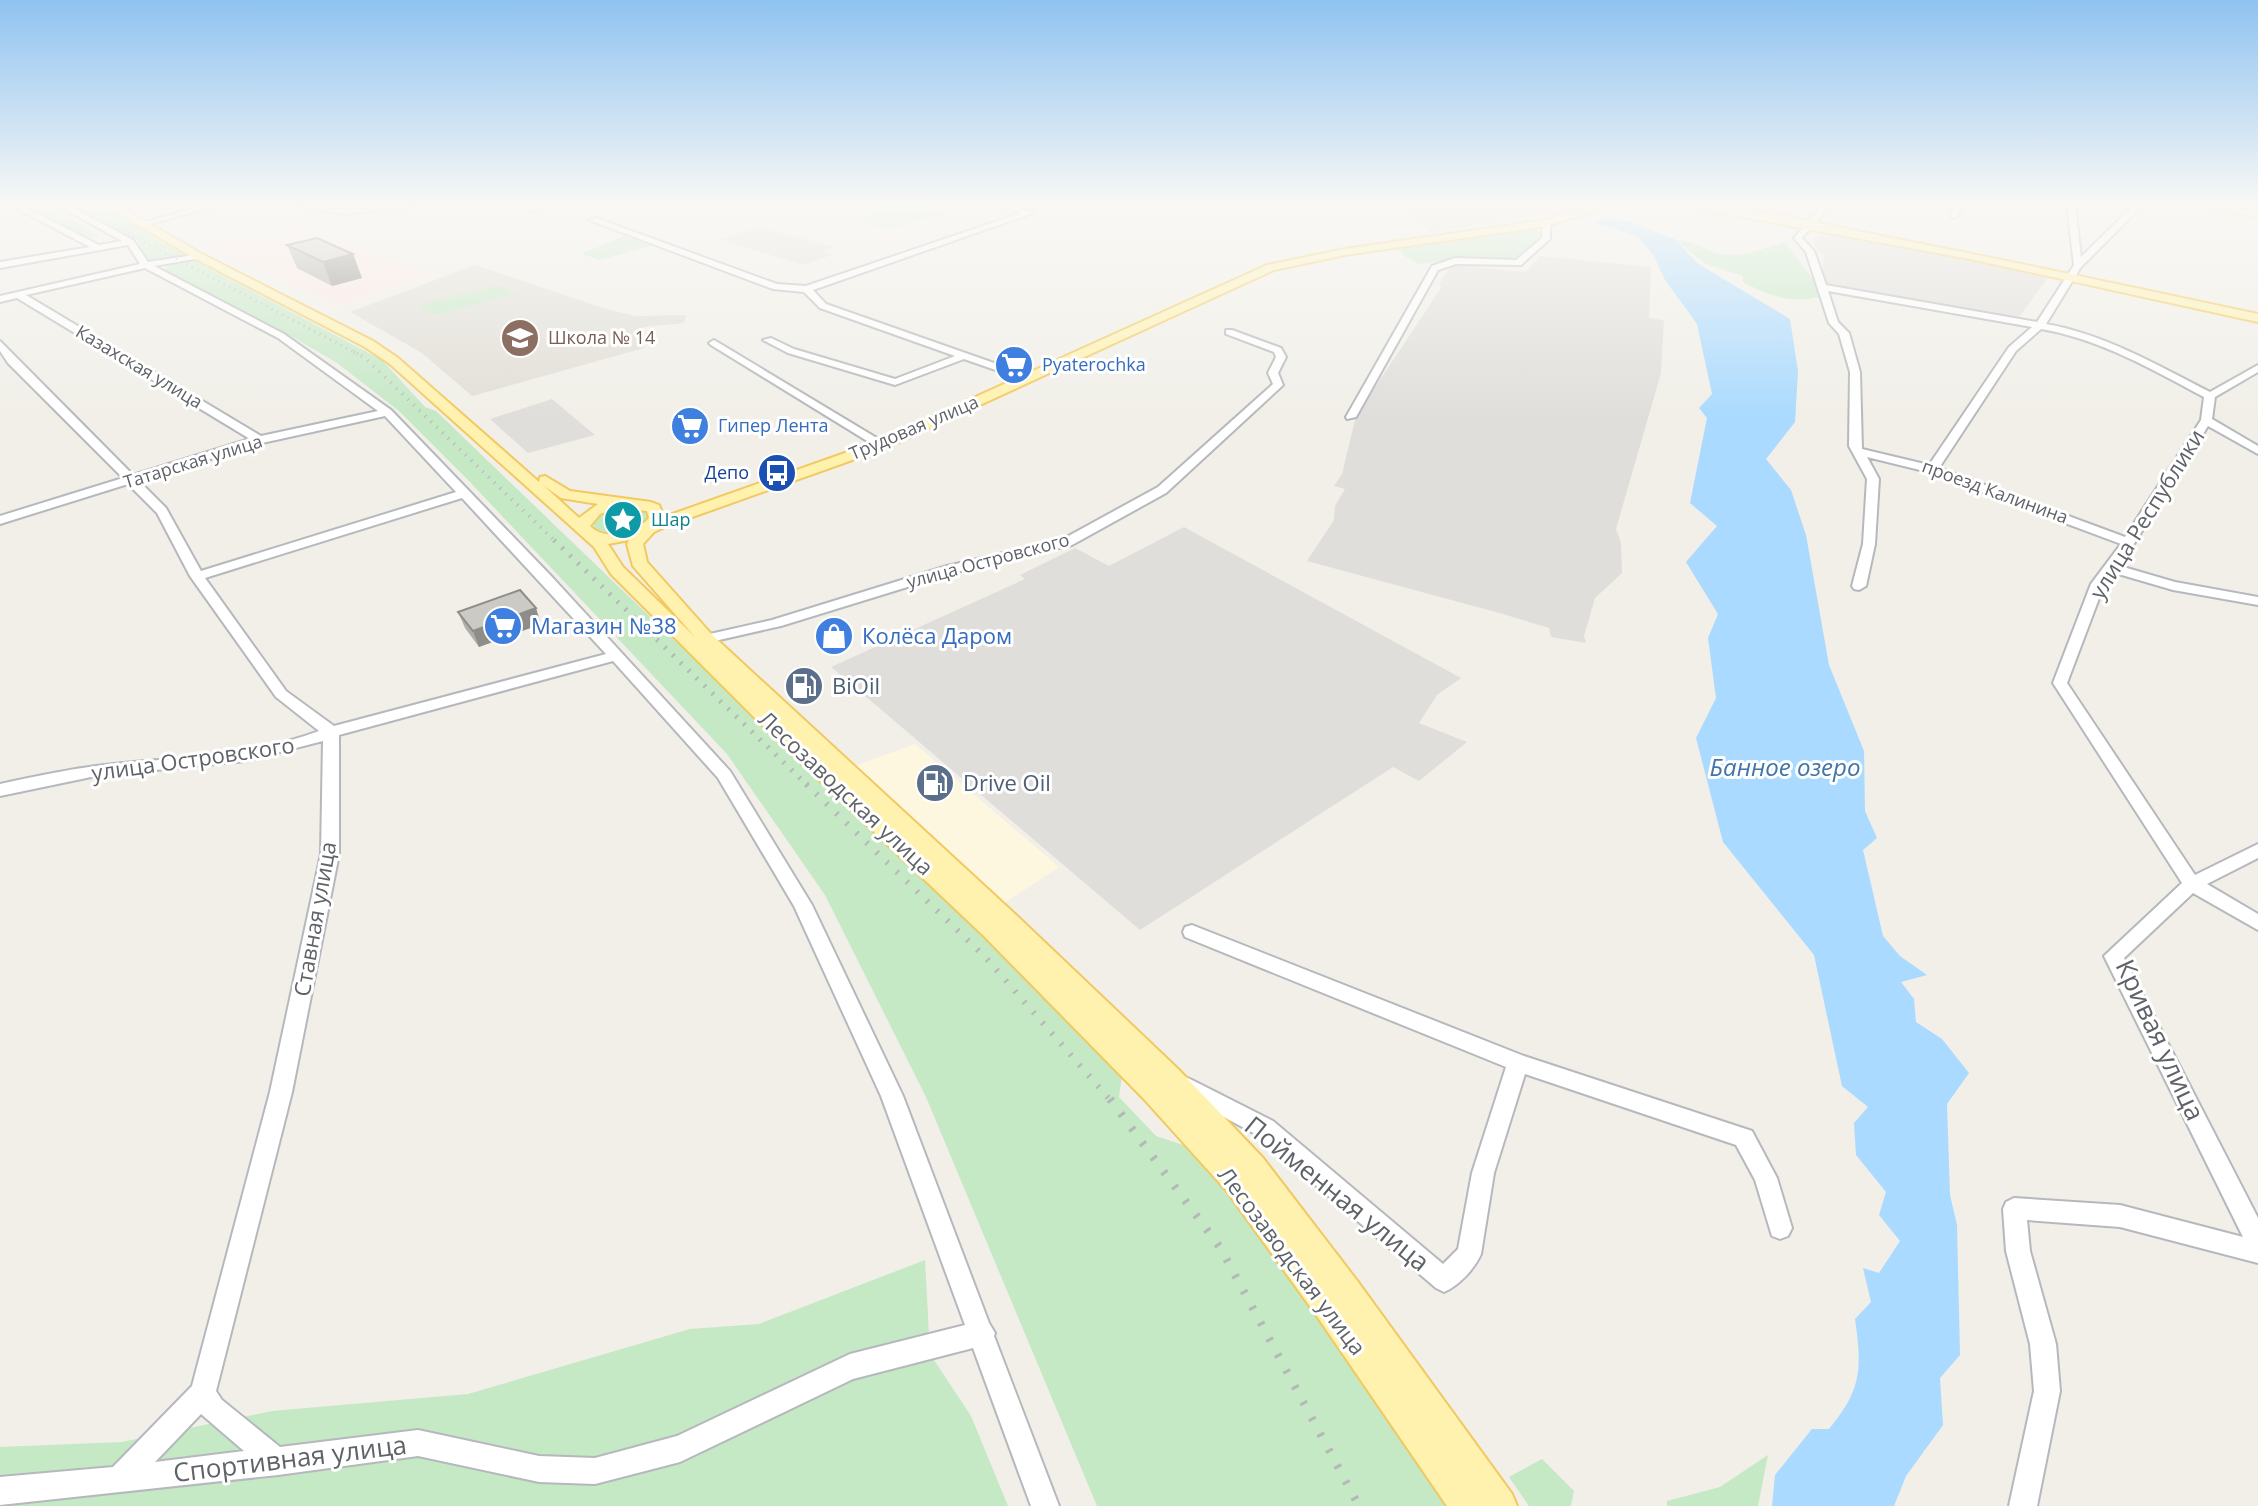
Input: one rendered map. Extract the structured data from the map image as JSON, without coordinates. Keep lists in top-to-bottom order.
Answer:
{
  "streets": {
    "main road": ["Трудовая улица", "Лесозаводская улица"],
    "street": [
      "Казахская улица",
      "Татарская улица",
      "проезд Калинина",
      "улица Республики",
      "улица Островского",
      "Ставная улица",
      "Кривая улица",
      "Пойменная улица",
      "Спортивная улица"
    ]
  },
  "crossings": [
    ["Казахская улица", "Татарская улица"],
    ["Трудовая улица", "Лесозаводская улица"],
    ["проезд Калинина", "улица Республики"],
    ["улица Республики", "Кривая улица"],
    ["улица Островского", "Лесозаводская улица"],
    ["улица Островского", "Ставная улица"],
    ["Лесозаводская улица", "Пойменная улица"],
    ["Ставная улица", "Спортивная улица"]
  ],
  "water": ["Банное озеро"],
  "places": {
    "school or university": ["Школа № 14"],
    "supermarket": ["Pyaterochka", "Гипер Лента", "Магазин №38"],
    "bus stop": ["Депо"],
    "place": ["Шар"],
    "shop": ["Колёса Даром"],
    "fuel station": ["BiOil", "Drive Oil"]
  }
}
